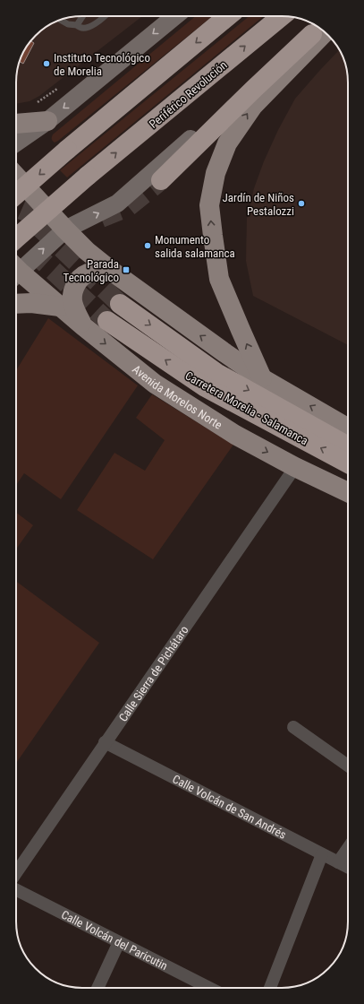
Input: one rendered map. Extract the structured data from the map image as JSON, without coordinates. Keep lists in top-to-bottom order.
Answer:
{
  "streets": {
    "highway": ["Periférico Revolución", "Carretera Morelia - Salamanca"],
    "main road": ["Avenida Morelos Norte"],
    "street": ["Calle Sierra de Pichátaro", "Calle Volcán de San Andrés", "Calle Volcán del Paricutin"]
  },
  "crossings": [
    ["Avenida Morelos Norte", "Calle Sierra de Pichátaro"],
    ["Calle Sierra de Pichátaro", "Calle Volcán de San Andrés"]
  ],
  "places": {
    "other": ["Instituto Tecnológico de Morelia", "Jardín de Niños Pestalozzi", "Monumento salida salamanca"],
    "transit": ["Parada Tecnológico"]
  }
}
